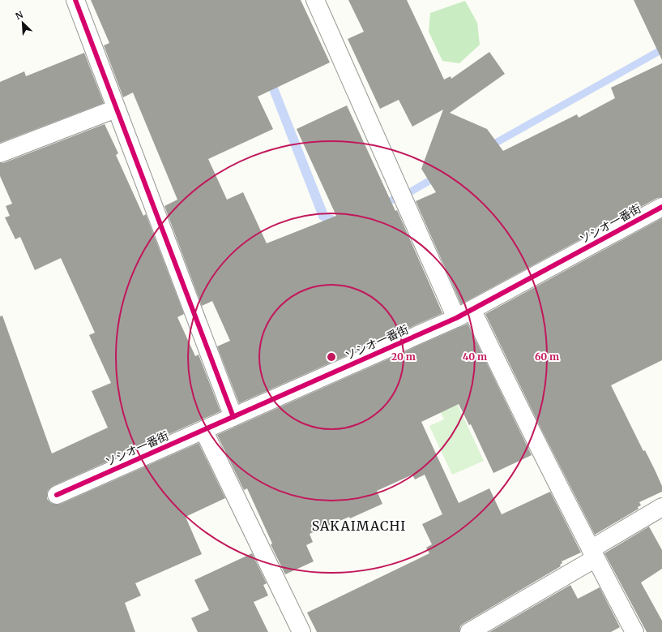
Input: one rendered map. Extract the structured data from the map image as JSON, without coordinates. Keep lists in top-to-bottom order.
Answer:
{
  "streets": {
    "street": ["ソシオ一番街"]
  },
  "districts": ["SAKAIMACHI"],
  "north": "top left",
  "rings": ["20 m", "40 m", "60 m"]
}
